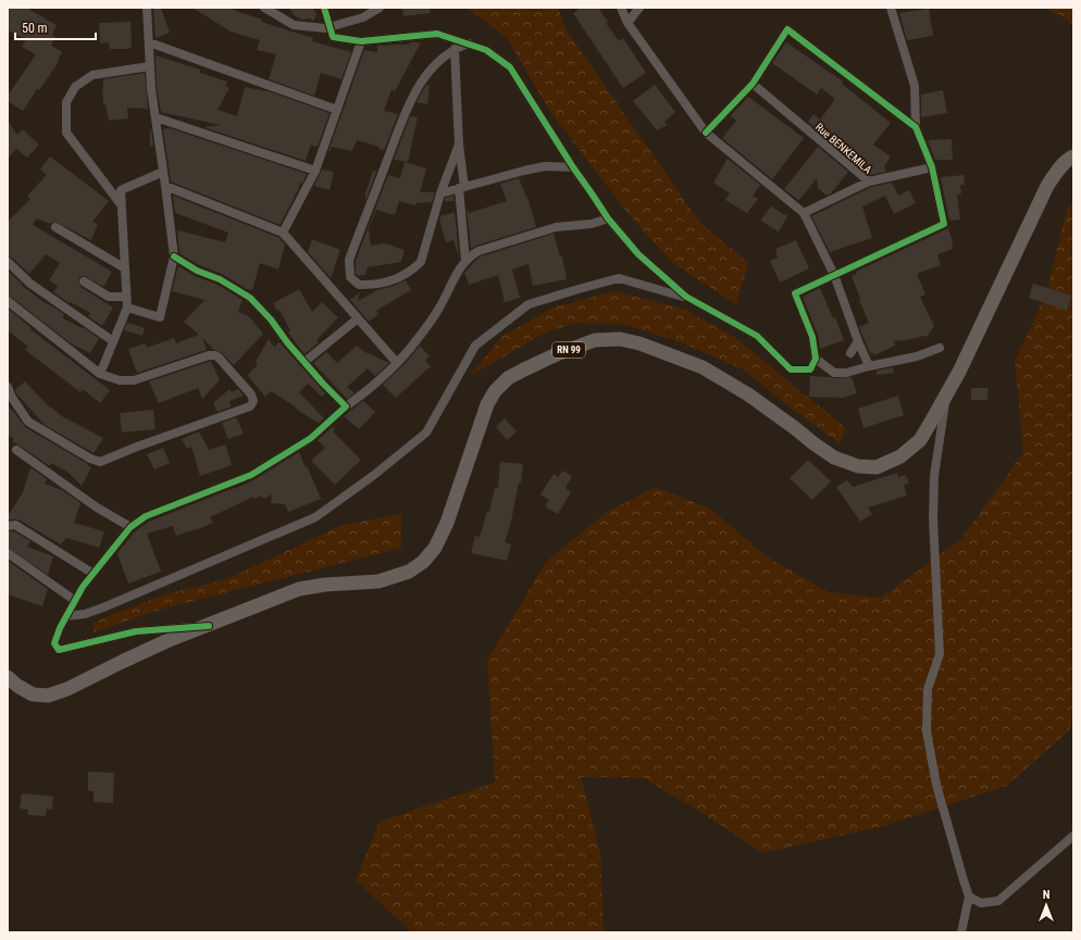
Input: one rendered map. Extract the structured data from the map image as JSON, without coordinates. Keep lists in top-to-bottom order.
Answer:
{
  "streets": {
    "main road": ["RN 99"],
    "street": ["Rue BENKEMILA"]
  },
  "scale_bar": "50 m",
  "north": "top"
}
